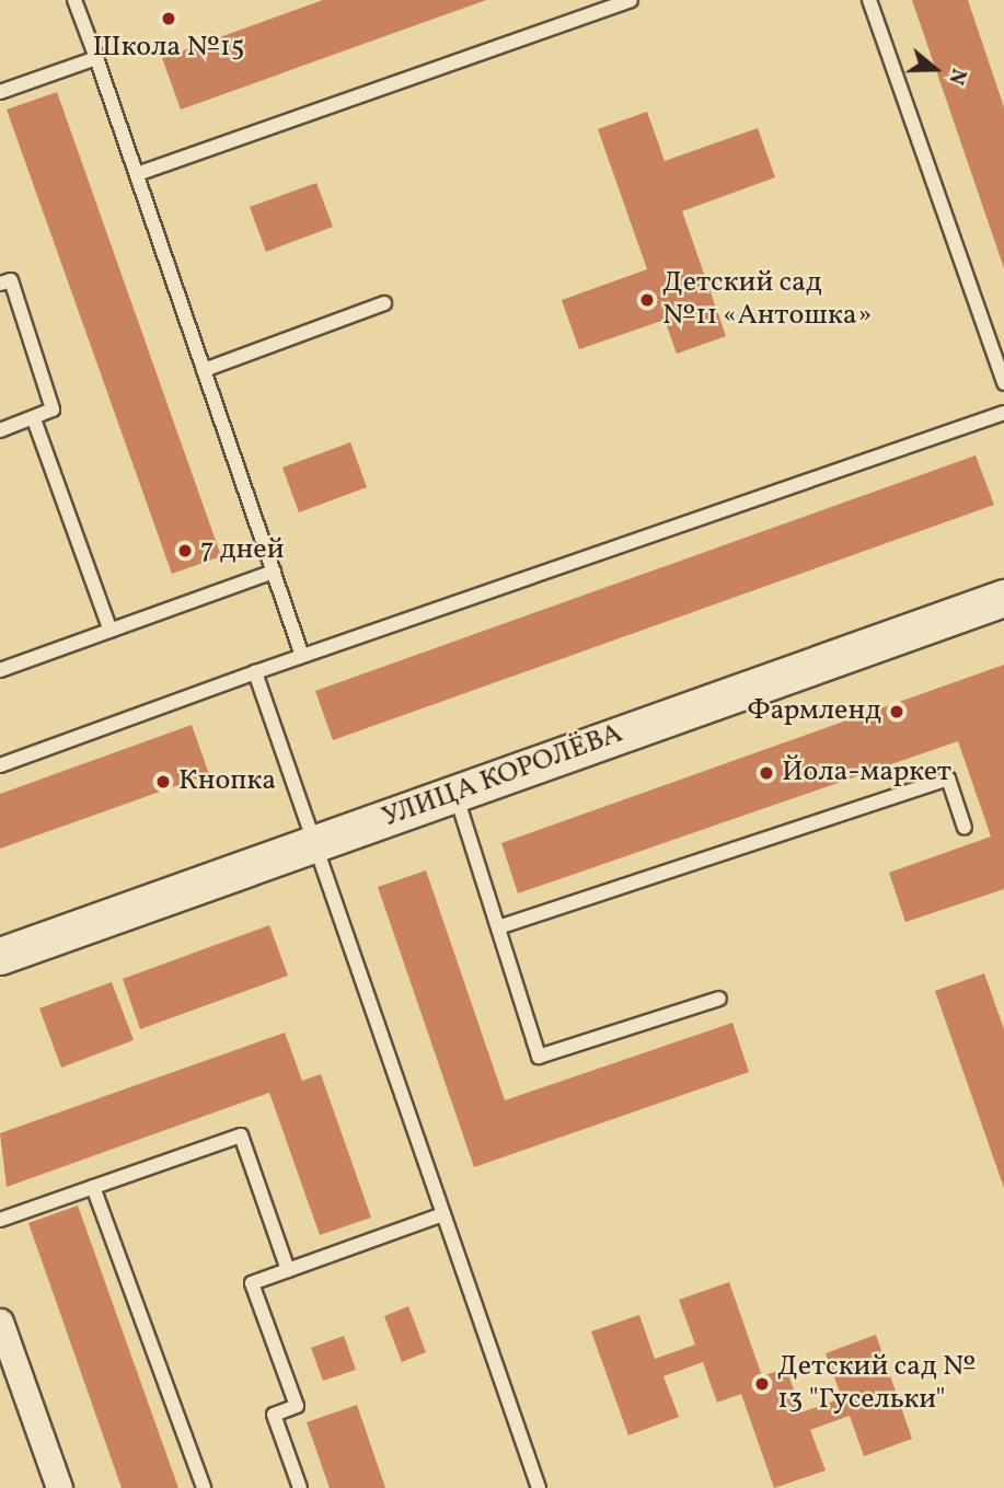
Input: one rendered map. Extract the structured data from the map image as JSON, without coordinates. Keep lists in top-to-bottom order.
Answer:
{
  "streets": {
    "street": ["УЛИЦА КОРОЛЁВА"]
  },
  "places": [
    "Школа №15",
    "Детский сад №11 «Антошка»",
    "7 дней",
    "Фармленд",
    "Йола-маркет",
    "Кнопка",
    "Детский сад № 13 \"Гусельки\""
  ],
  "north": "right"
}
